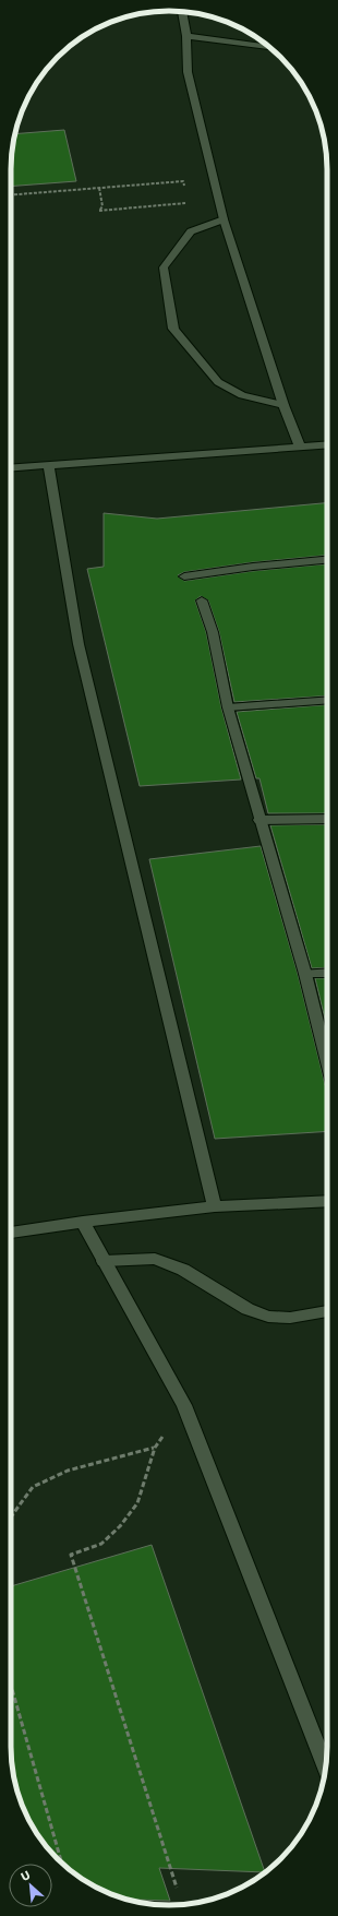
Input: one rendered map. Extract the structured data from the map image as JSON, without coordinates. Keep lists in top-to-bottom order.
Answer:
{
  "north": "top left"
}
